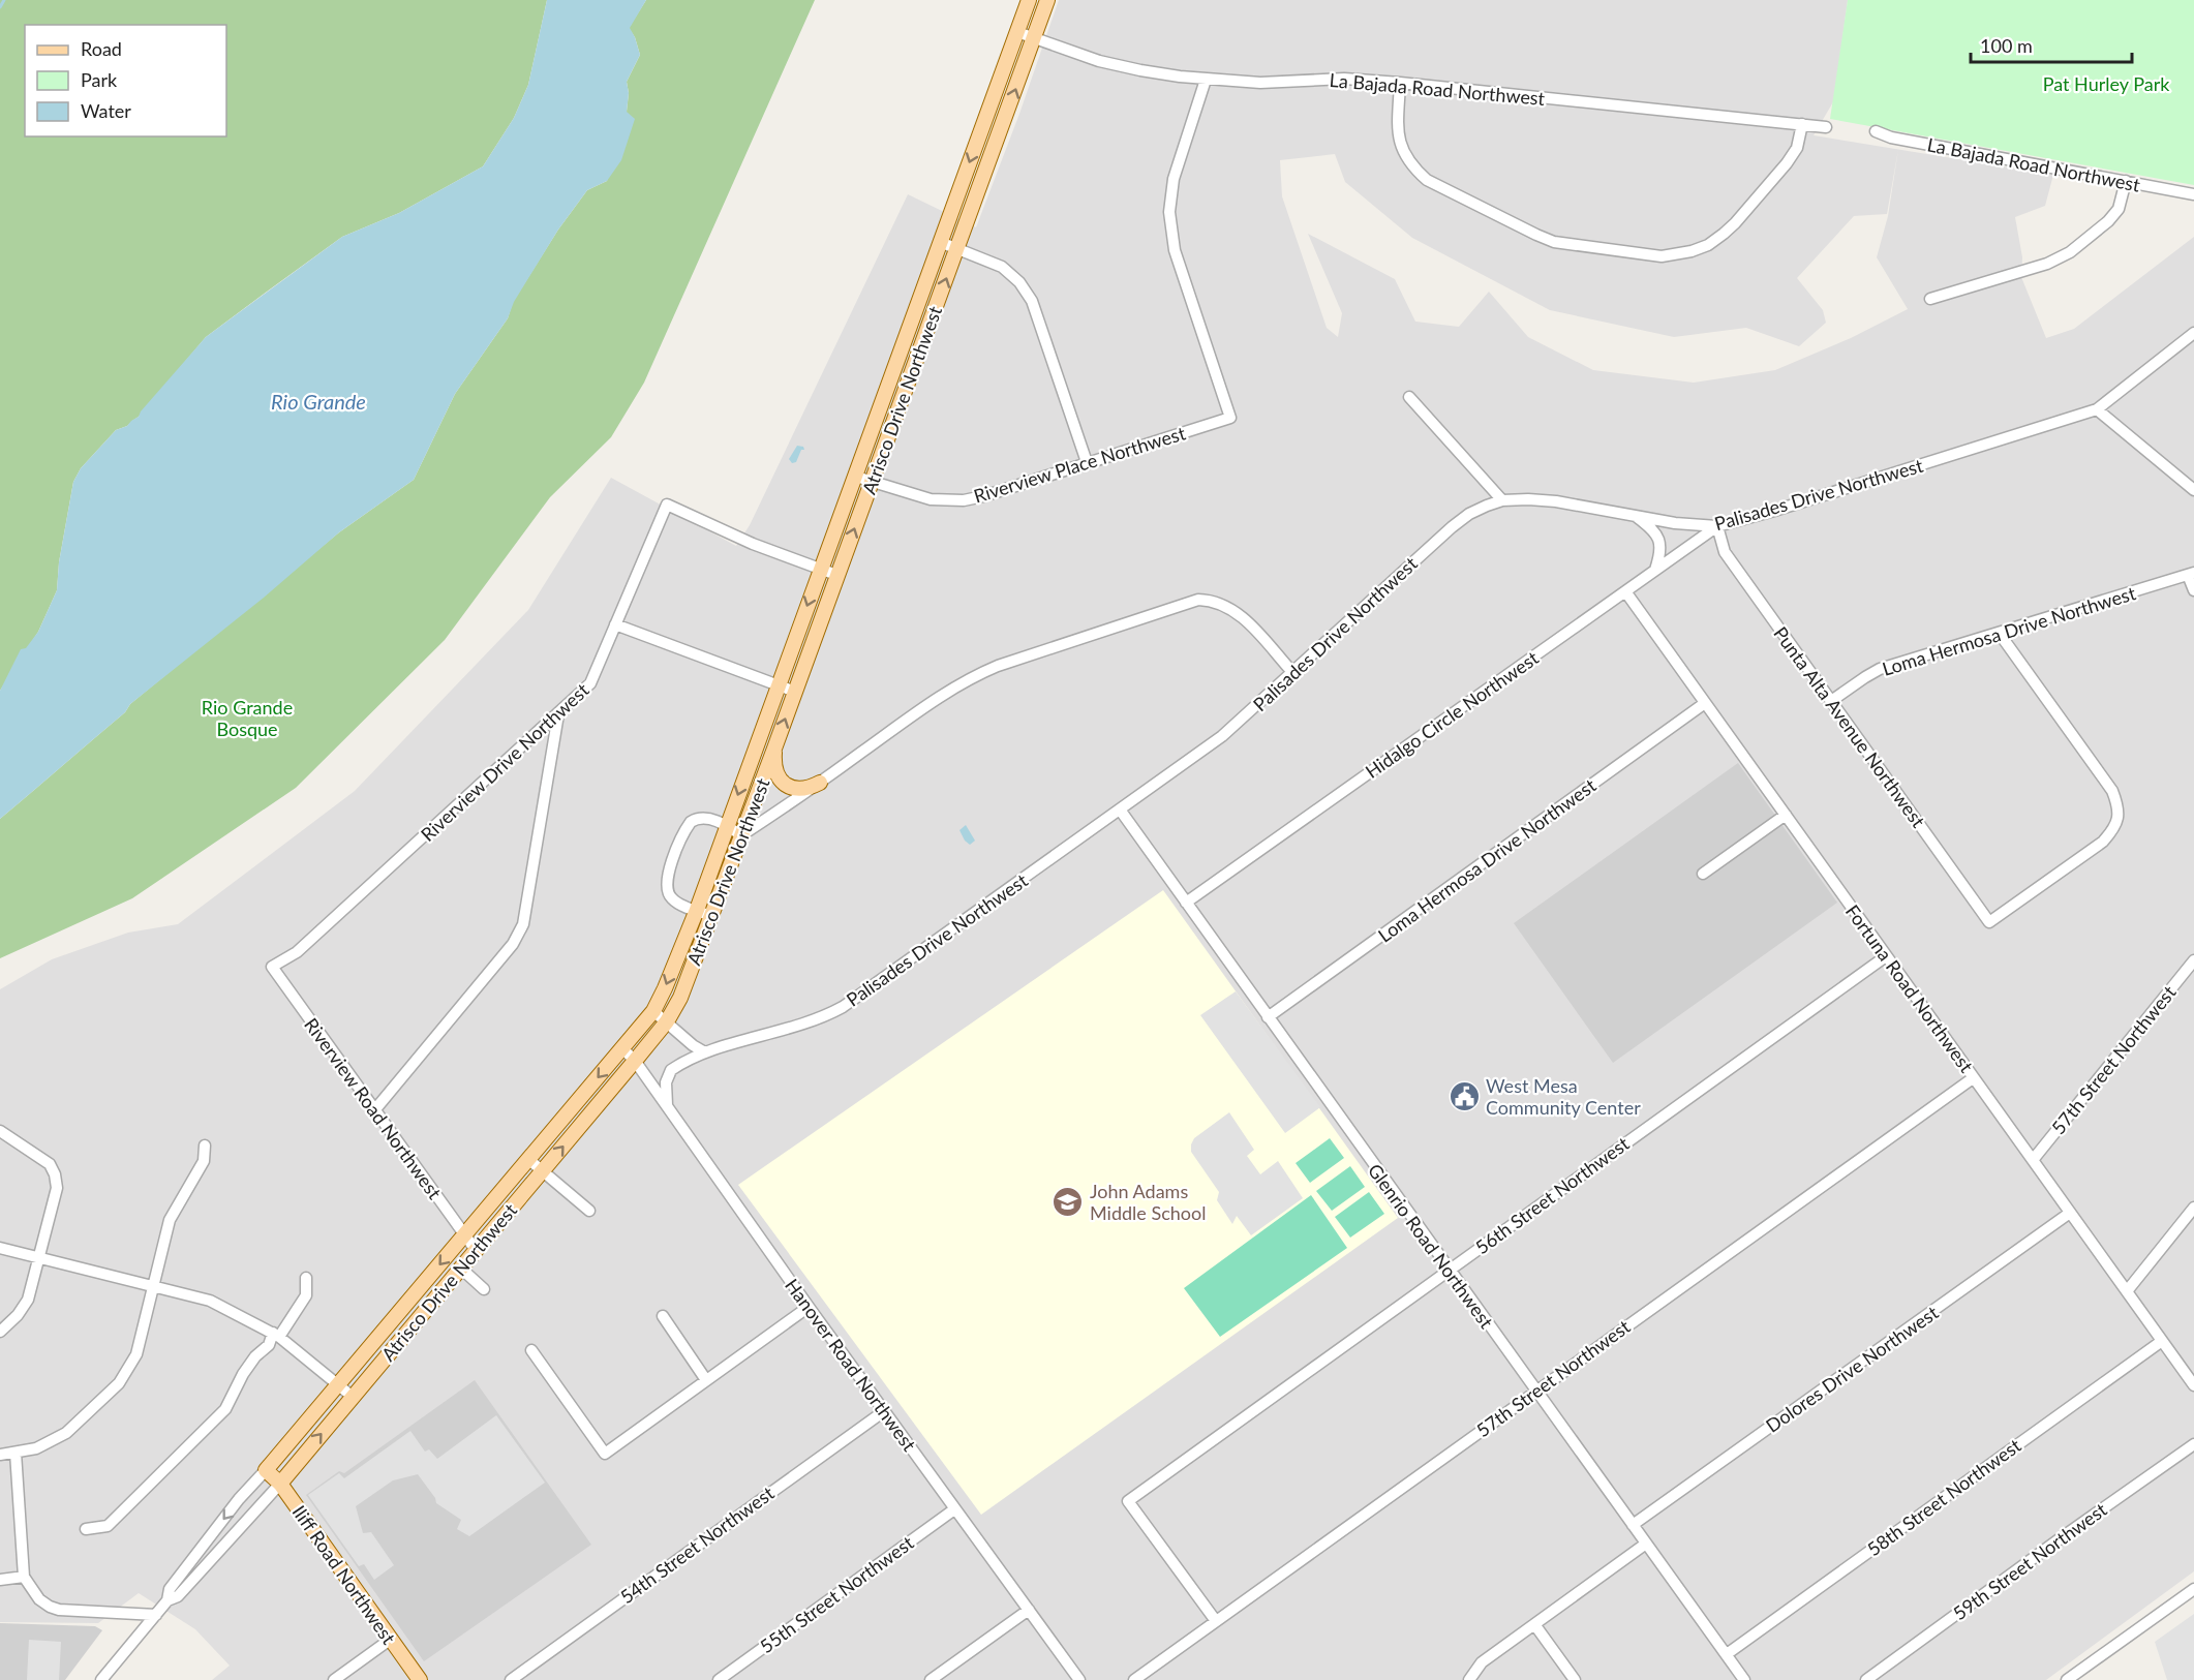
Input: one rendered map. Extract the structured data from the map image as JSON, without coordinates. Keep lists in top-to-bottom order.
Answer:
{
  "streets": {
    "main road": ["Atrisco Drive Northwest", "Iliff Road Northwest"],
    "street": [
      "La Bajada Road Northwest",
      "Riverview Place Northwest",
      "Palisades Drive Northwest",
      "Loma Hermosa Drive Northwest",
      "Hidalgo Circle Northwest",
      "Punta Alta Avenue Northwest",
      "Riverview Drive Northwest",
      "Fortuna Road Northwest",
      "57th Street Northwest",
      "Riverview Road Northwest",
      "56th Street Northwest",
      "Glenrio Road Northwest",
      "Hanover Road Northwest",
      "Dolores Drive Northwest",
      "58th Street Northwest",
      "54th Street Northwest",
      "59th Street Northwest",
      "55th Street Northwest"
    ]
  },
  "crossings": [
    ["La Bajada Road Northwest", "Atrisco Drive Northwest"],
    ["La Bajada Road Northwest", "Riverview Place Northwest"],
    ["Atrisco Drive Northwest", "Riverview Place Northwest"],
    ["Atrisco Drive Northwest", "Riverview Drive Northwest"],
    ["Atrisco Drive Northwest", "Riverview Road Northwest"],
    ["Atrisco Drive Northwest", "Hanover Road Northwest"],
    ["Atrisco Drive Northwest", "Iliff Road Northwest"],
    ["Palisades Drive Northwest", "Hidalgo Circle Northwest"],
    ["Palisades Drive Northwest", "Punta Alta Avenue Northwest"],
    ["Palisades Drive Northwest", "Glenrio Road Northwest"],
    ["Palisades Drive Northwest", "Hanover Road Northwest"],
    ["Loma Hermosa Drive Northwest", "Punta Alta Avenue Northwest"],
    ["Loma Hermosa Drive Northwest", "Fortuna Road Northwest"],
    ["Loma Hermosa Drive Northwest", "Glenrio Road Northwest"],
    ["Hidalgo Circle Northwest", "Punta Alta Avenue Northwest"],
    ["Hidalgo Circle Northwest", "Fortuna Road Northwest"],
    ["Hidalgo Circle Northwest", "Glenrio Road Northwest"],
    ["Riverview Drive Northwest", "Riverview Road Northwest"],
    ["Fortuna Road Northwest", "57th Street Northwest"],
    ["Fortuna Road Northwest", "56th Street Northwest"],
    ["Fortuna Road Northwest", "Dolores Drive Northwest"],
    ["Fortuna Road Northwest", "58th Street Northwest"],
    ["57th Street Northwest", "56th Street Northwest"],
    ["57th Street Northwest", "Glenrio Road Northwest"],
    ["56th Street Northwest", "Glenrio Road Northwest"],
    ["Glenrio Road Northwest", "Dolores Drive Northwest"],
    ["Glenrio Road Northwest", "58th Street Northwest"],
    ["Hanover Road Northwest", "54th Street Northwest"],
    ["Hanover Road Northwest", "55th Street Northwest"]
  ],
  "water": ["Rio Grande"],
  "parks": ["Pat Hurley Park", "Rio Grande Bosque"],
  "places": {
    "public building": ["West Mesa Community Center"],
    "school or university": ["John Adams Middle School"]
  },
  "legend": ["Road", "Park", "Water"],
  "scale_bar": "100 m"
}
